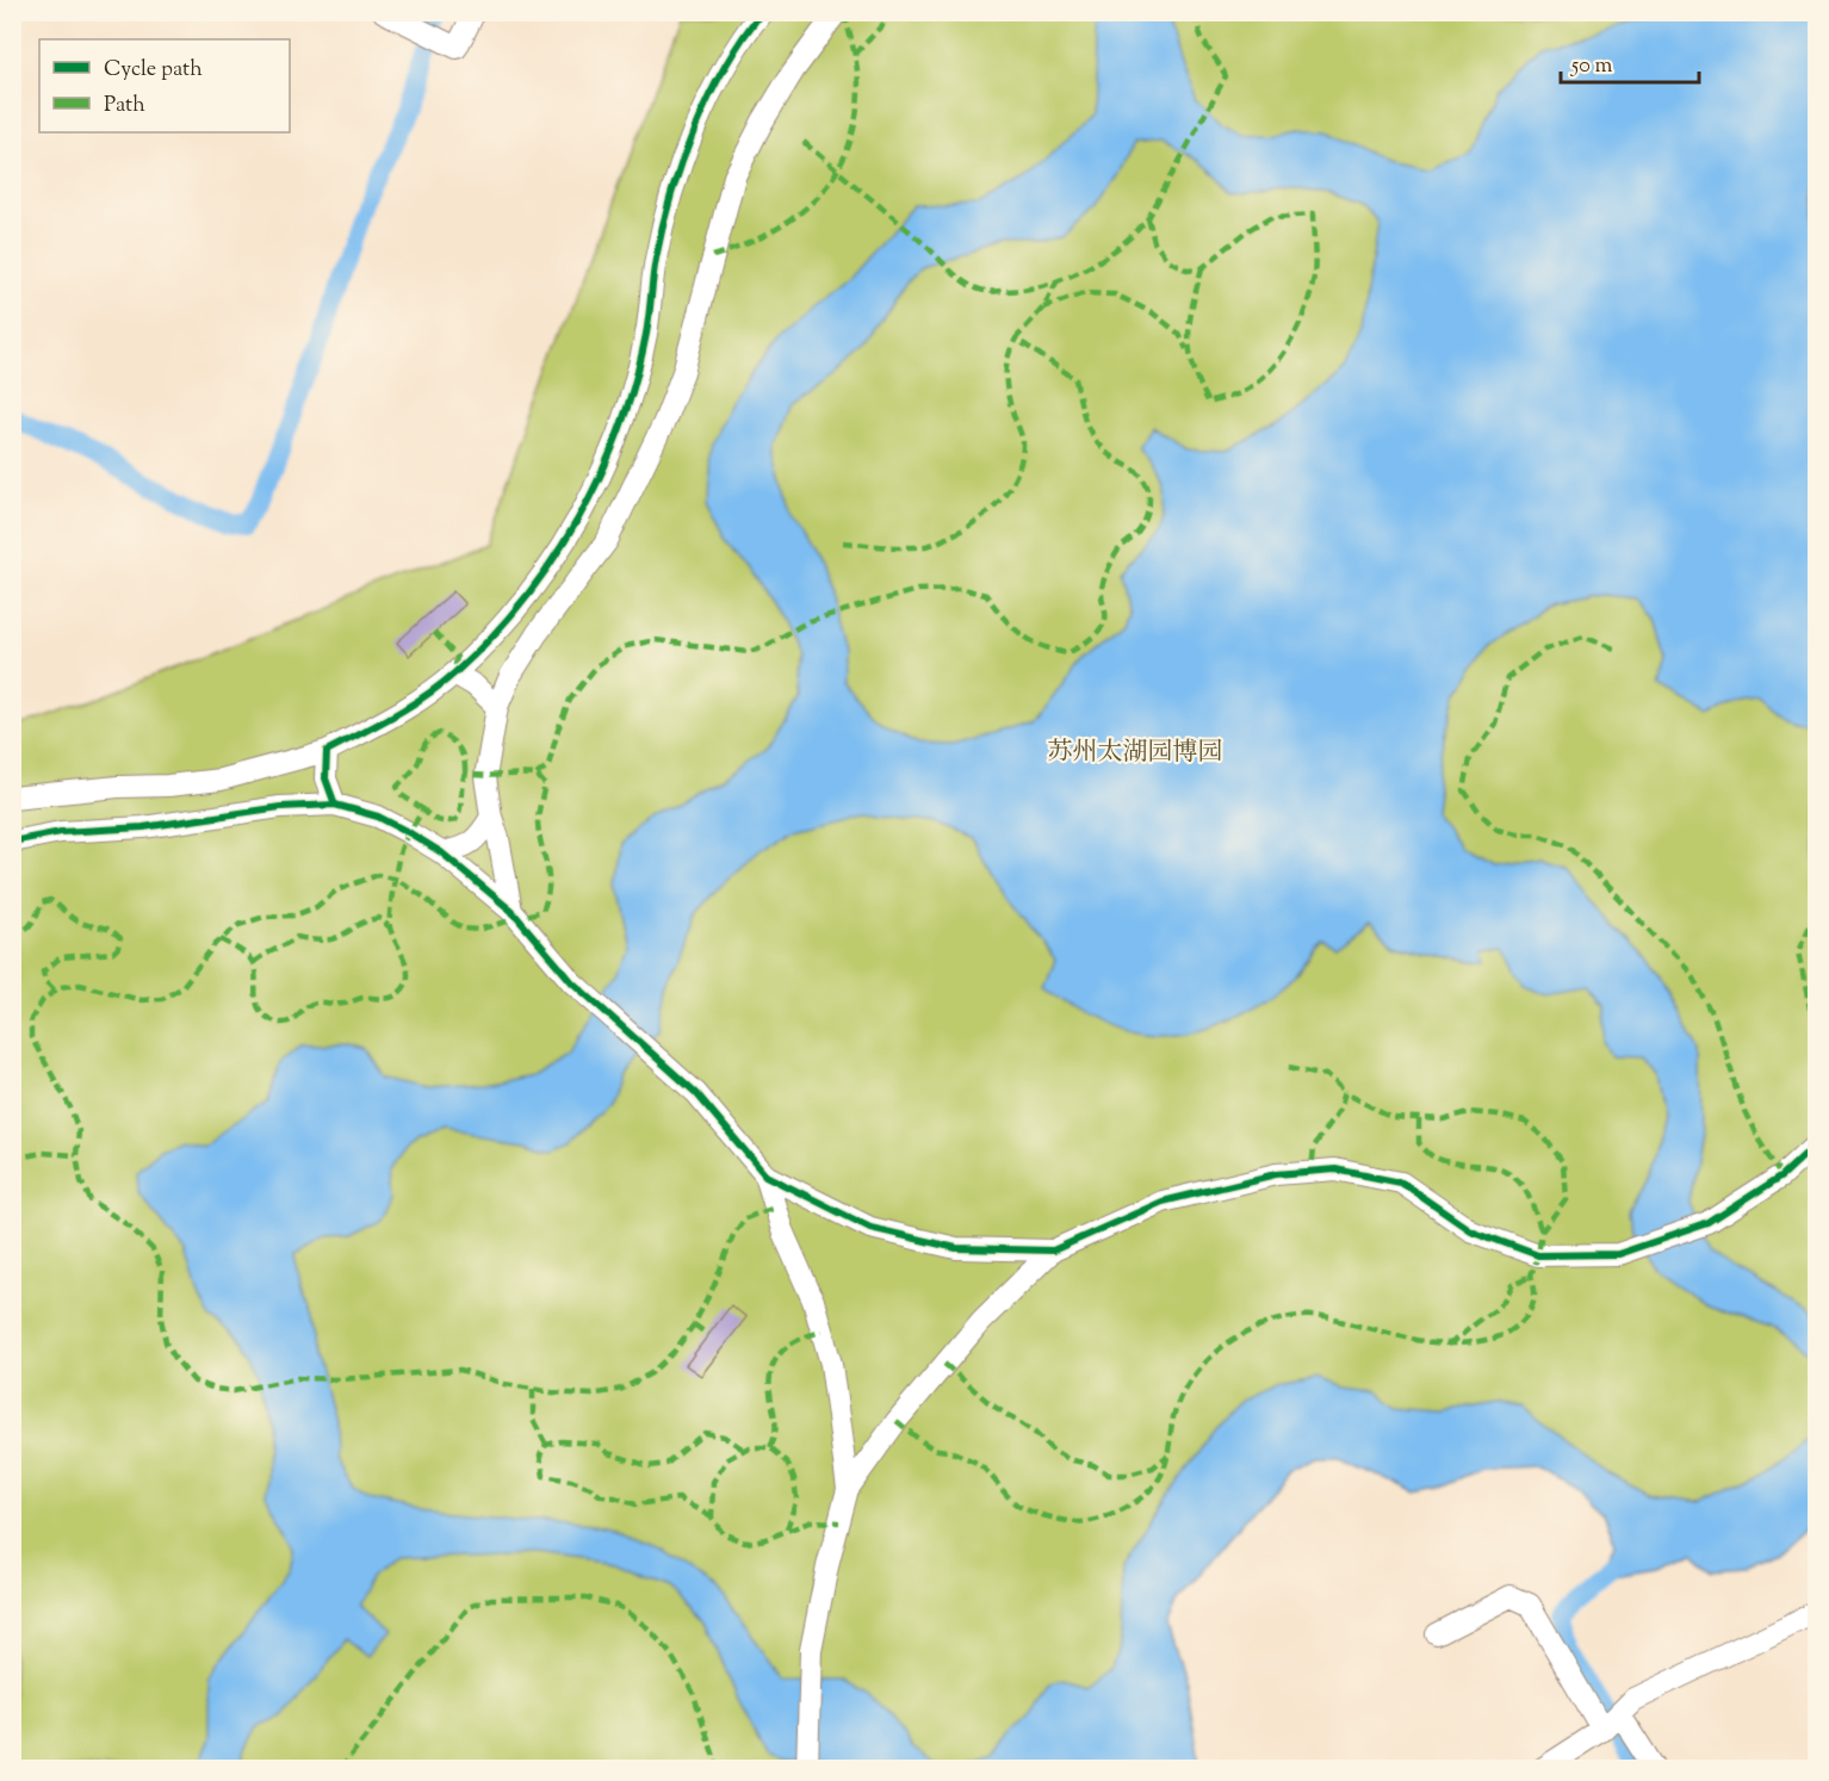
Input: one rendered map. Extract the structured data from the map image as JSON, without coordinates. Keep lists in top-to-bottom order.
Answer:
{
  "parks": ["苏州太湖园博园"],
  "legend": ["Cycle path", "Path"],
  "scale_bar": "50 m"
}
